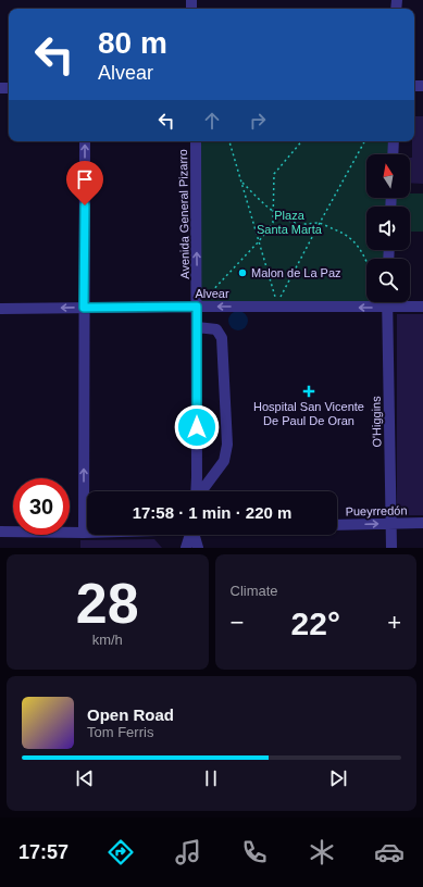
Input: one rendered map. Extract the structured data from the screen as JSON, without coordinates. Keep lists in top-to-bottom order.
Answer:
{
  "streets": {
    "street": [
      "Avenida General Pizarro",
      "Alvear",
      "O'Higgins",
      "Pueyrredón"
    ]
  },
  "crossings": [
    ["Avenida General Pizarro", "Alvear"],
    ["Alvear", "O'Higgins"],
    ["O'Higgins", "Pueyrredón"]
  ],
  "one_way": ["Avenida General Pizarro", "Alvear", "Pueyrredón"],
  "parks": ["Plaza Santa Marta"],
  "places": {
    "other": ["Malon de La Paz"],
    "health": ["Hospital San Vicente De Paul De Oran"]
  },
  "north": "top",
  "page": {
    "turn": ["80 m", "Alvear"],
    "limit": "30",
    "trip": "17:58 · 1 min · 220 m",
    "tile": [
      ["28", "km/h"],
      "Climate"
    ],
    "heat": ["−", "22°", "+"],
    "song": ["Open Road", "Tom Ferris"],
    "tabs": "17:57"
  }
}
